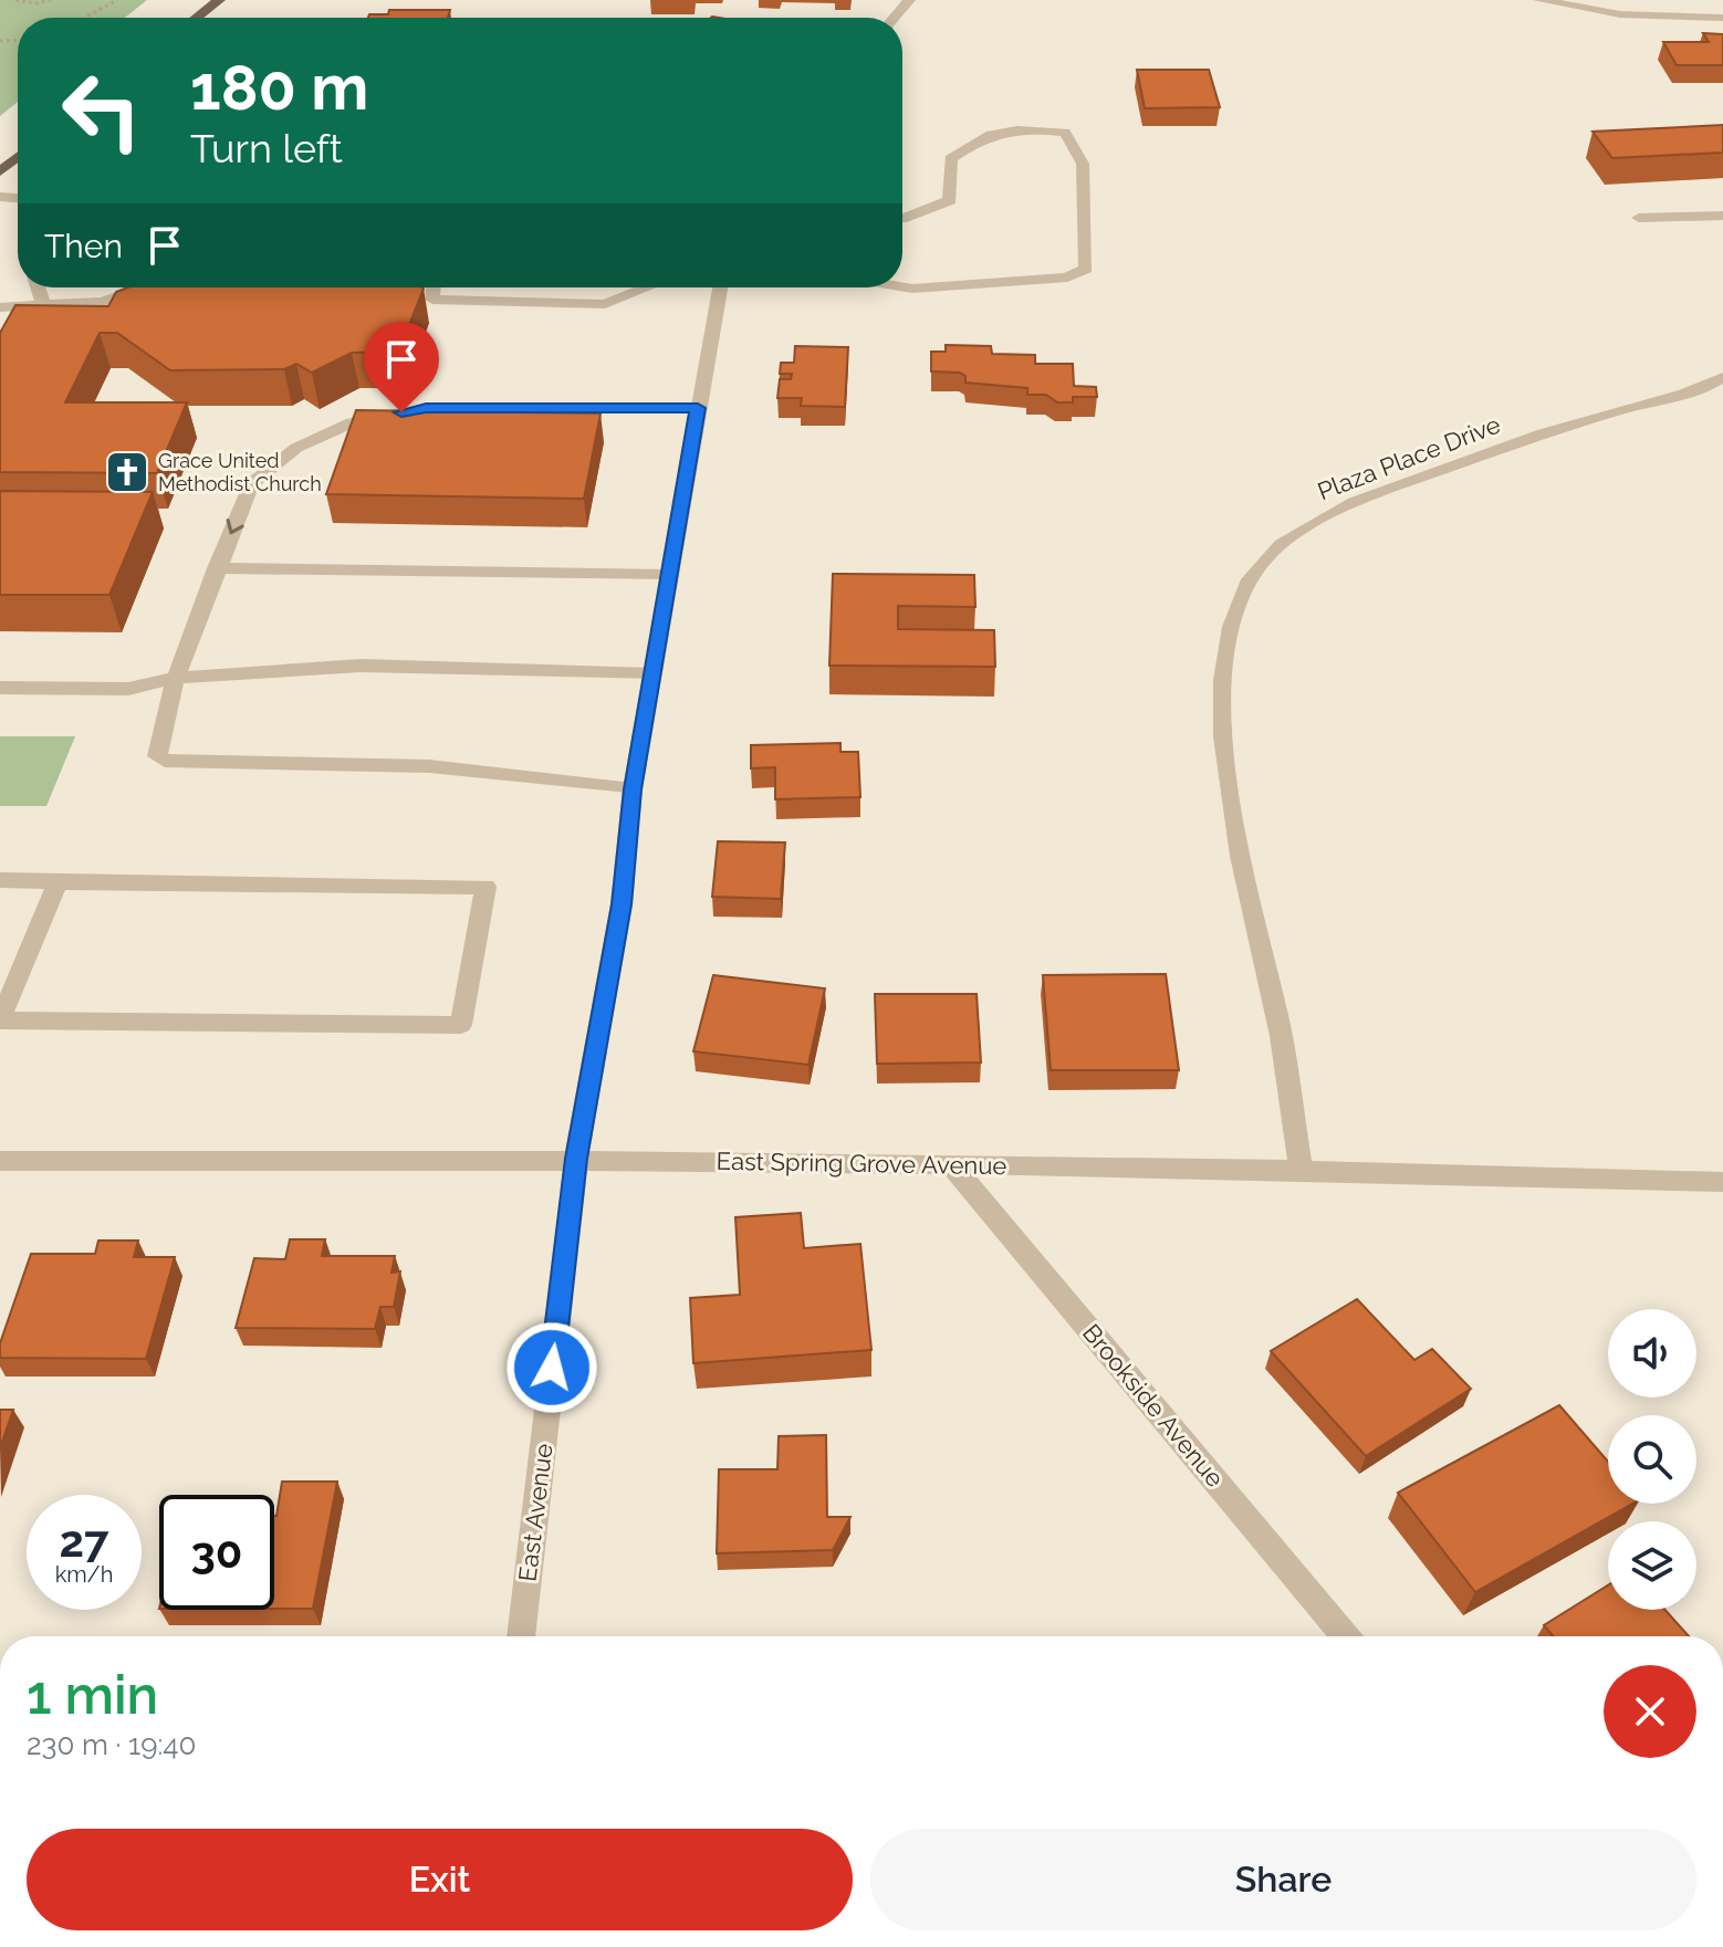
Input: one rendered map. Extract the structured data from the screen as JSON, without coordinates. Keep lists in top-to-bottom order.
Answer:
{
  "streets": {
    "street": [
      "Plaza Place Drive",
      "East Spring Grove Avenue",
      "Brookside Avenue",
      "East Avenue"
    ]
  },
  "crossings": [
    ["Plaza Place Drive", "East Spring Grove Avenue"],
    ["East Spring Grove Avenue", "Brookside Avenue"],
    ["East Spring Grove Avenue", "East Avenue"]
  ],
  "places": {
    "church": ["Grace United Methodist Church"]
  },
  "page": {
    "turn": ["180 m", "Turn left"],
    "then": "Then",
    "speed": "27 km/h",
    "limit": "30",
    "heading": ["1 min", "230 m · 19:40"],
    "buttons": ["Exit", "Share"]
  }
}
